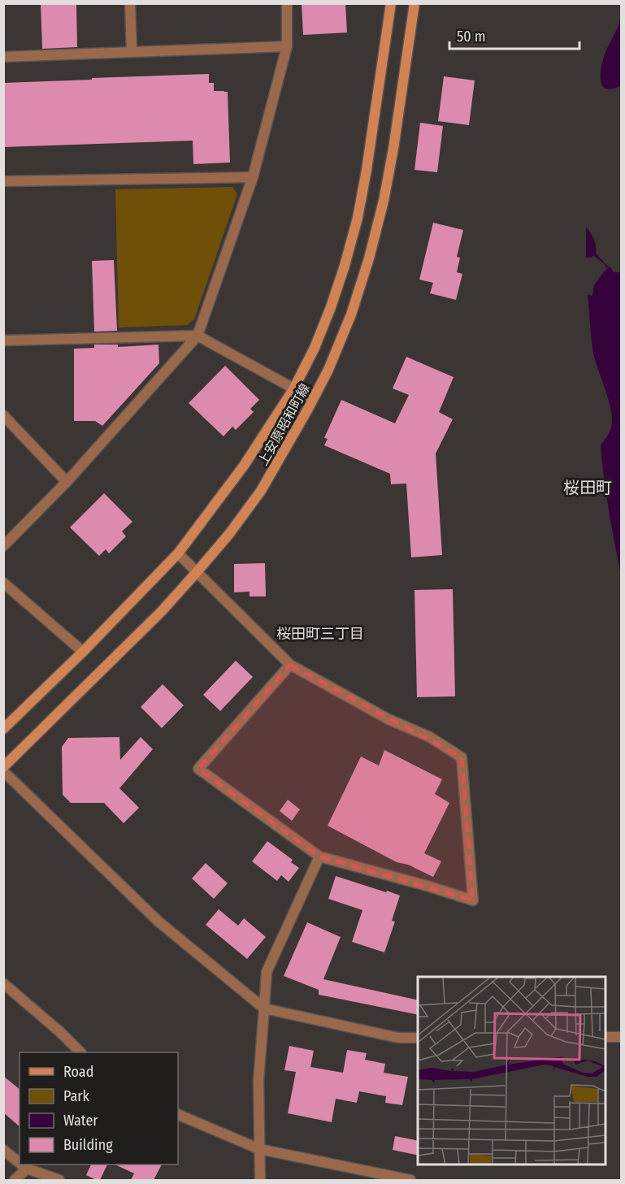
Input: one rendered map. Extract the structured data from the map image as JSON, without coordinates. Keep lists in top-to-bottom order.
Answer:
{
  "streets": {
    "main road": ["上安原昭和町線"]
  },
  "districts": ["桜田町", "桜田町三丁目"],
  "legend": [
    "Road",
    "Park",
    "Water",
    "Building"
  ],
  "scale_bar": "50 m"
}
